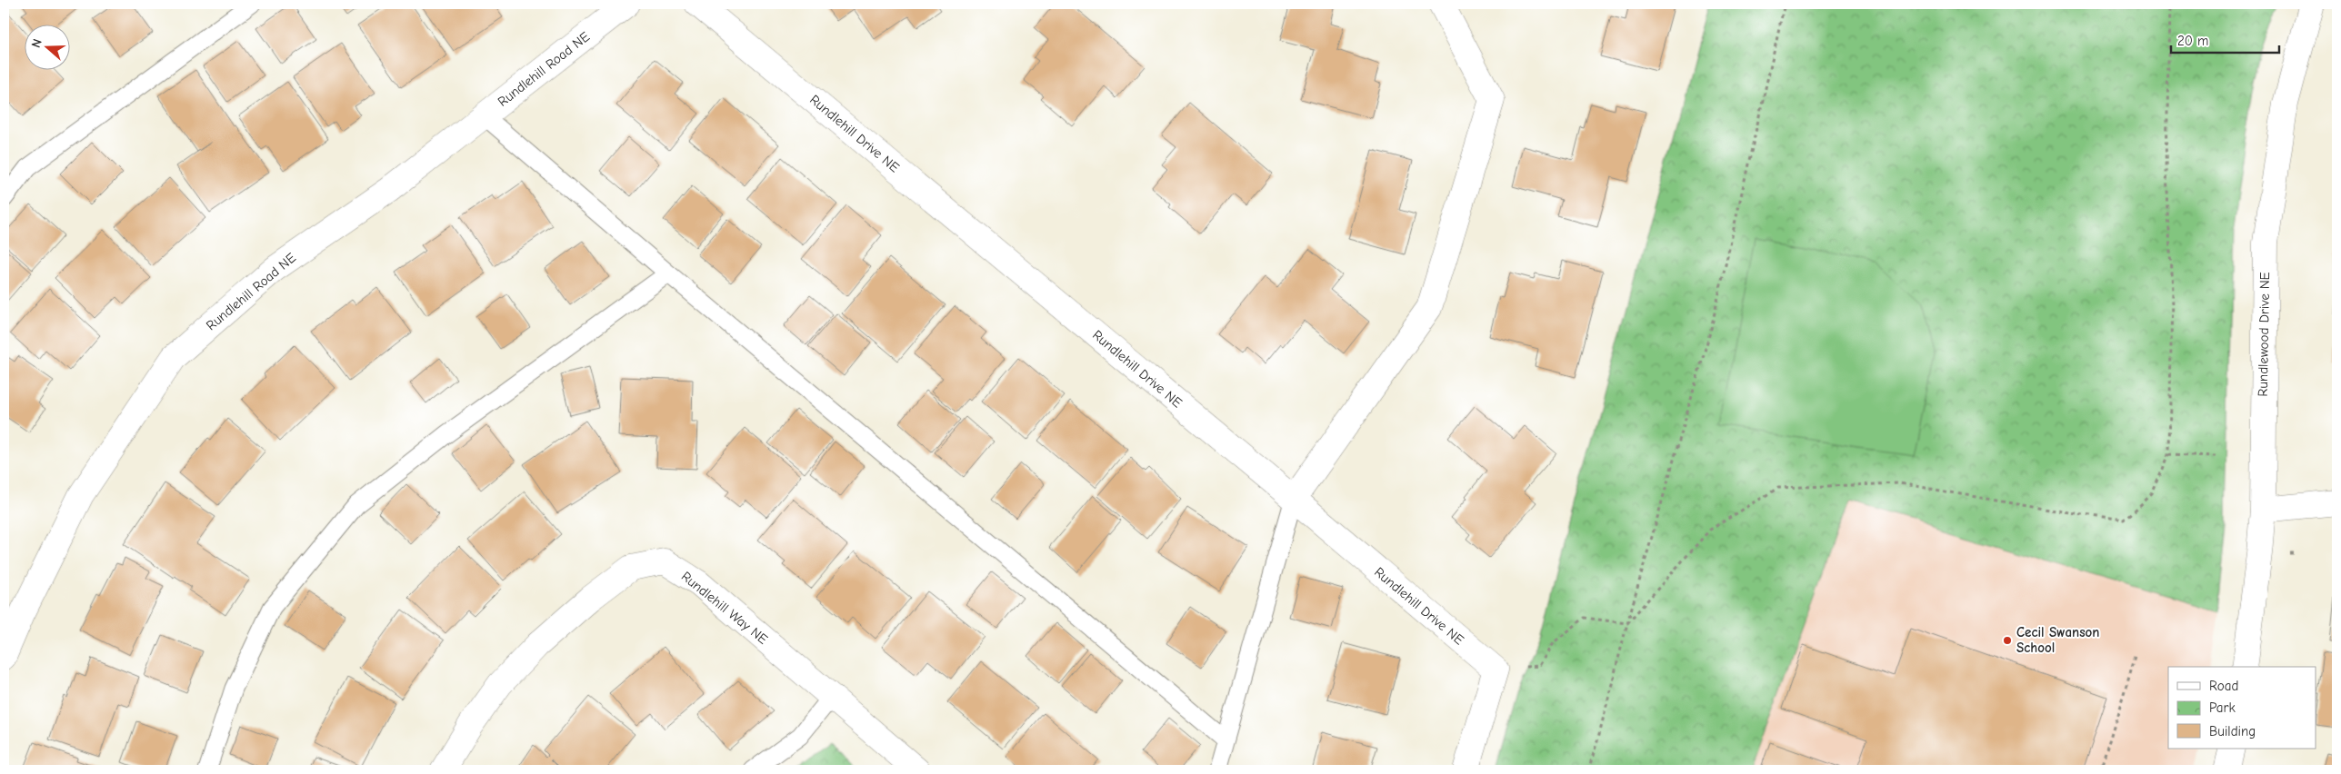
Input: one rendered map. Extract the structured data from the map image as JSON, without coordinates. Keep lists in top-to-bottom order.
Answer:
{
  "streets": {
    "street": [
      "Rundlehill Road NE",
      "Rundlehill Drive NE",
      "Rundlewood Drive NE",
      "Rundlehill Way NE"
    ]
  },
  "places": ["Cecil Swanson School"],
  "legend": ["Road", "Park", "Building"],
  "scale_bar": "20 m",
  "north": "left"
}
